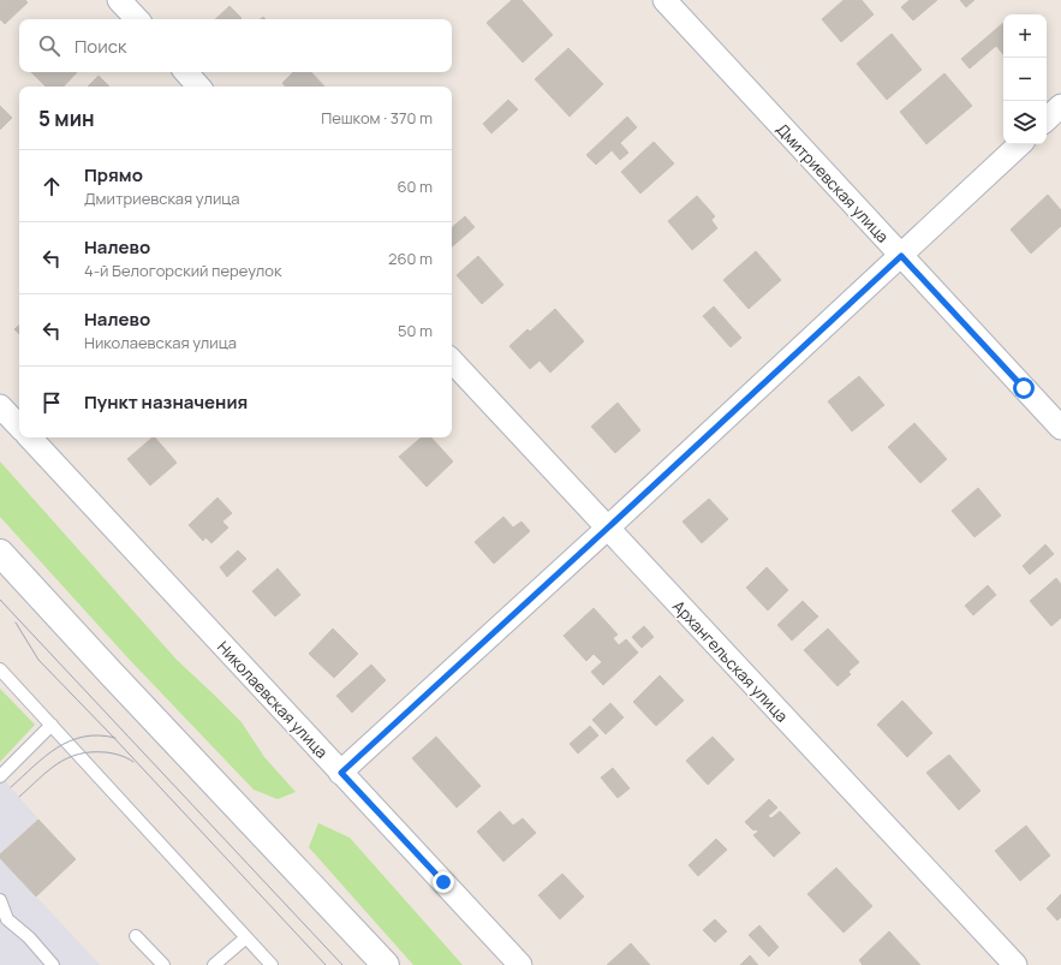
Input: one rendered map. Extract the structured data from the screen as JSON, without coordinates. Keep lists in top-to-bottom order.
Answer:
{
  "streets": {
    "street": ["Дмитриевская улица", "Архангельская улица", "Николаевская улица"]
  },
  "page": {
    "map_buttons": ["+", "−"],
    "search": "Поиск",
    "heading": ["5 мин", "Пешком · 370 m"],
    "list": [
      ["Прямо", "Дмитриевская улица", "60 m"],
      ["Налево", "4-й Белогорский переулок", "260 m"],
      ["Налево", "Николаевская улица", "50 m"],
      "Пункт назначения"
    ]
  }
}
